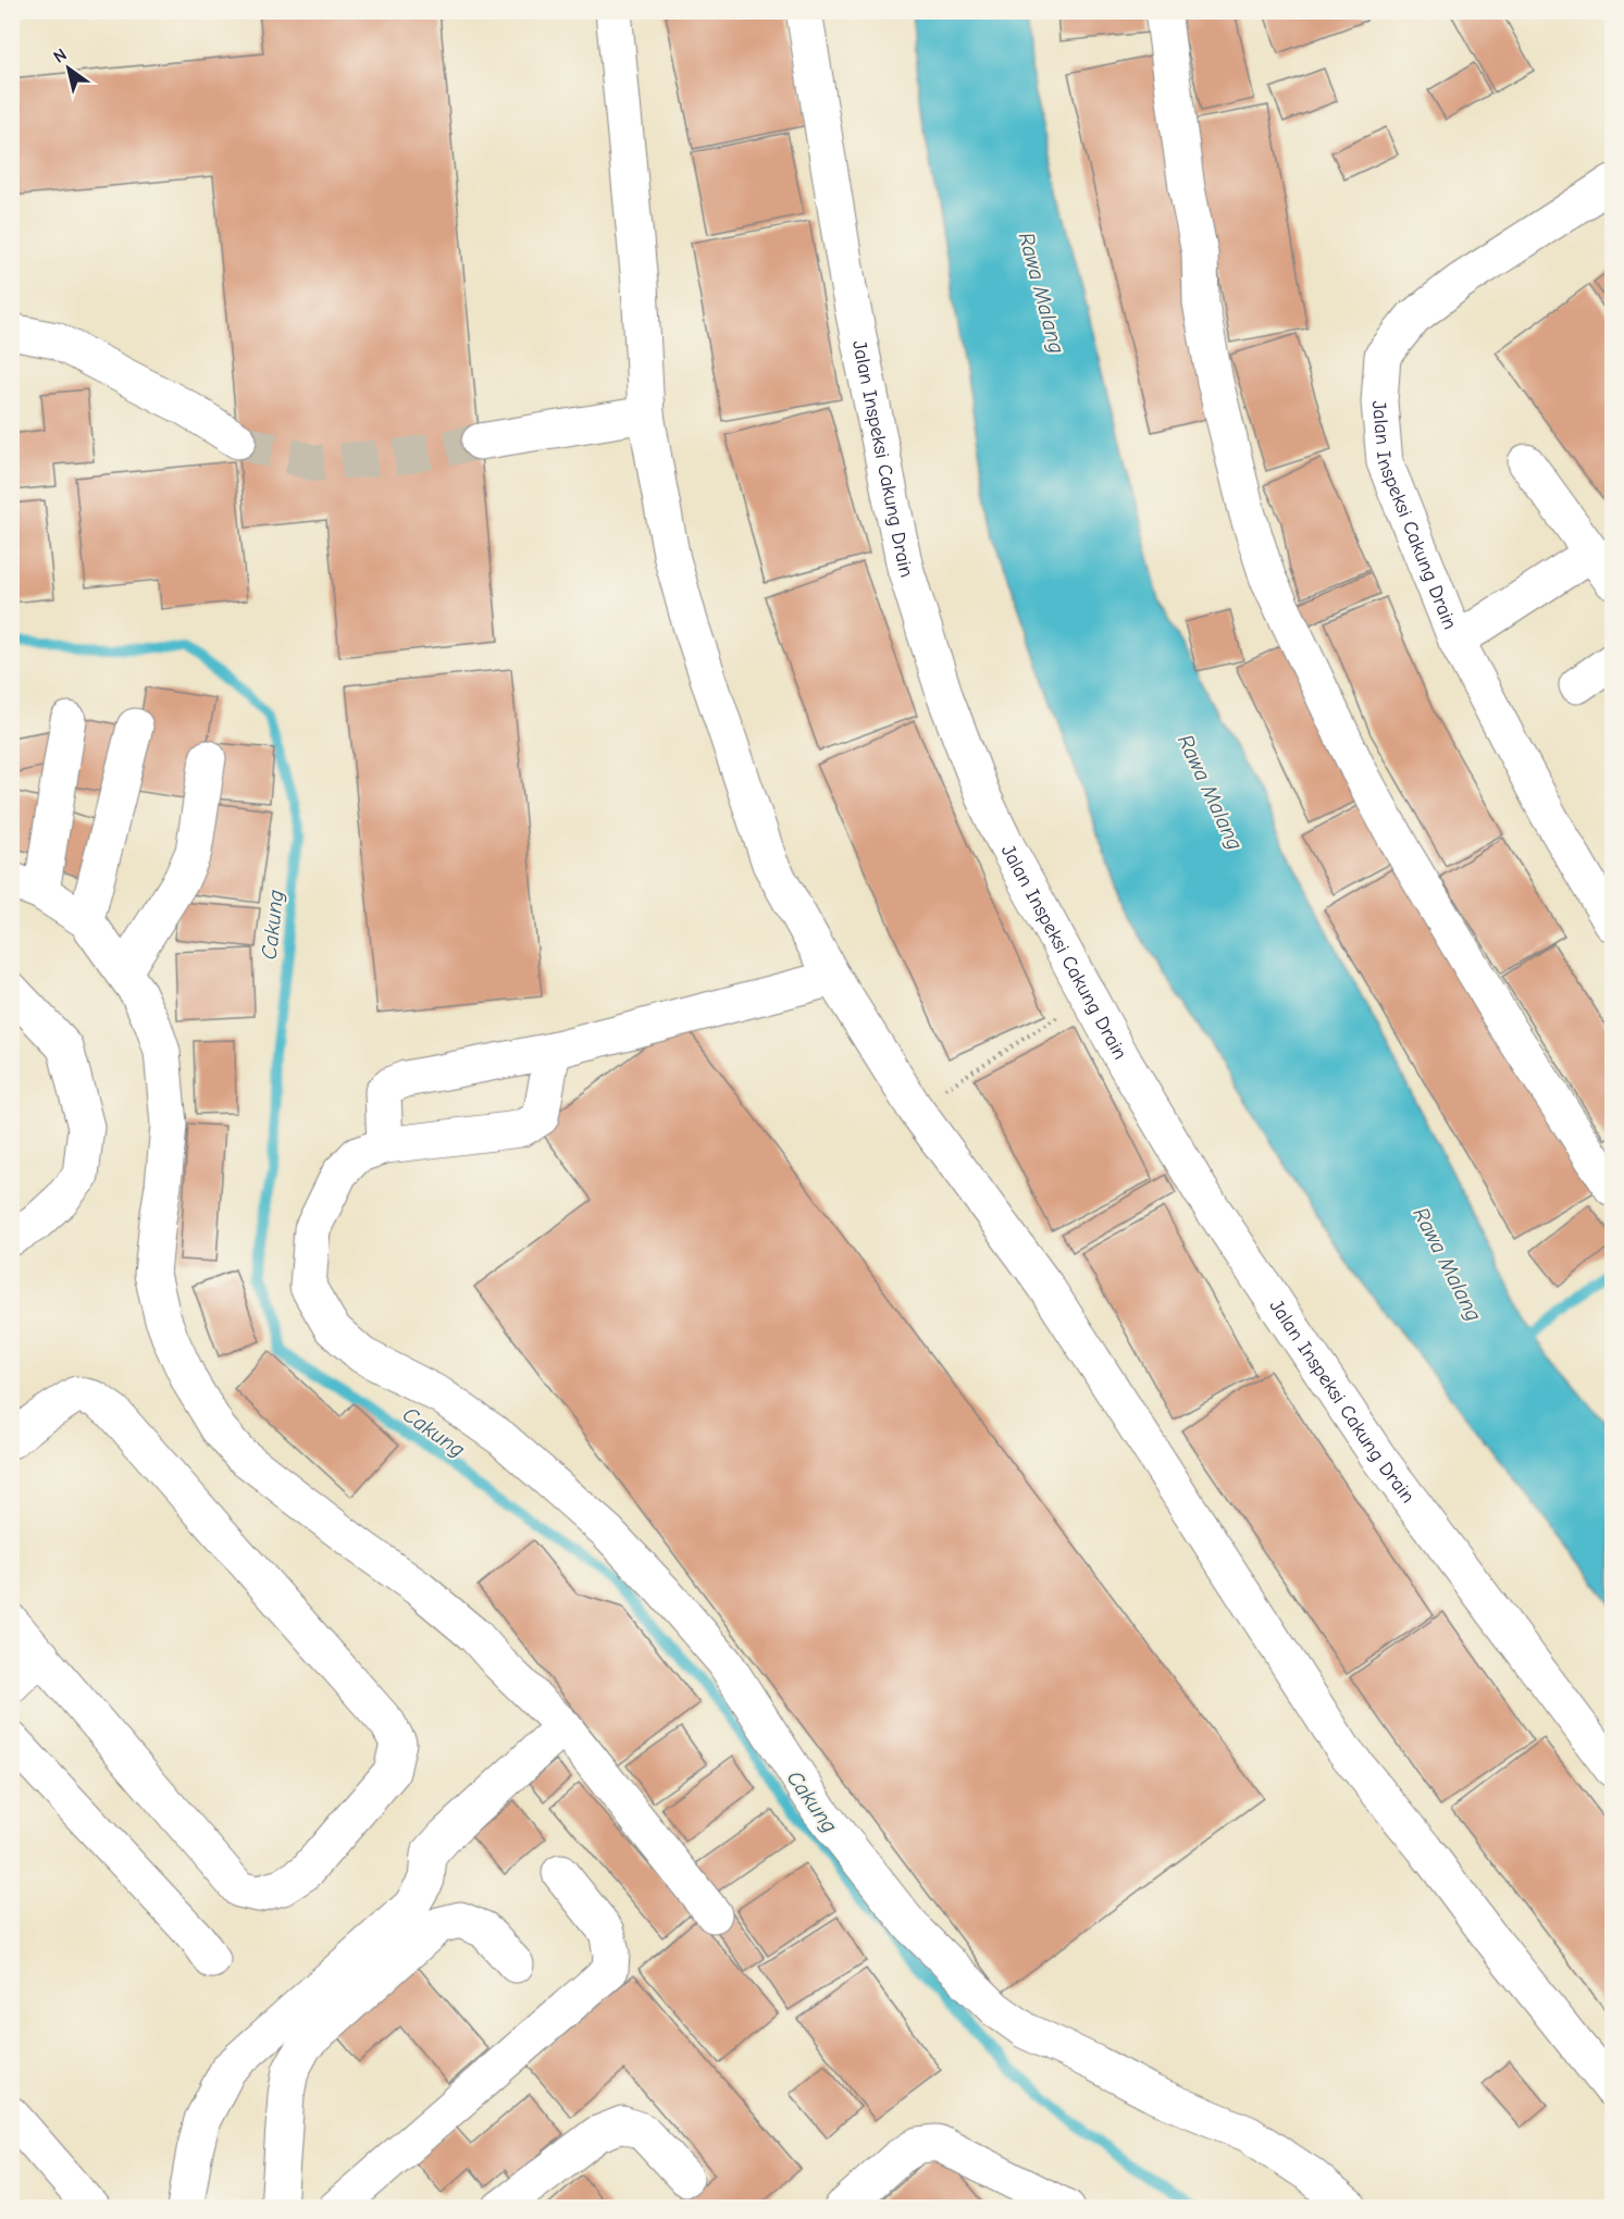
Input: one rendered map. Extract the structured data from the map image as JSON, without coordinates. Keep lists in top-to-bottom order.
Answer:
{
  "streets": {
    "street": ["Jalan Inspeksi Cakung Drain"]
  },
  "water": ["Rawa Malang", "Cakung"],
  "north": "top left"
}
